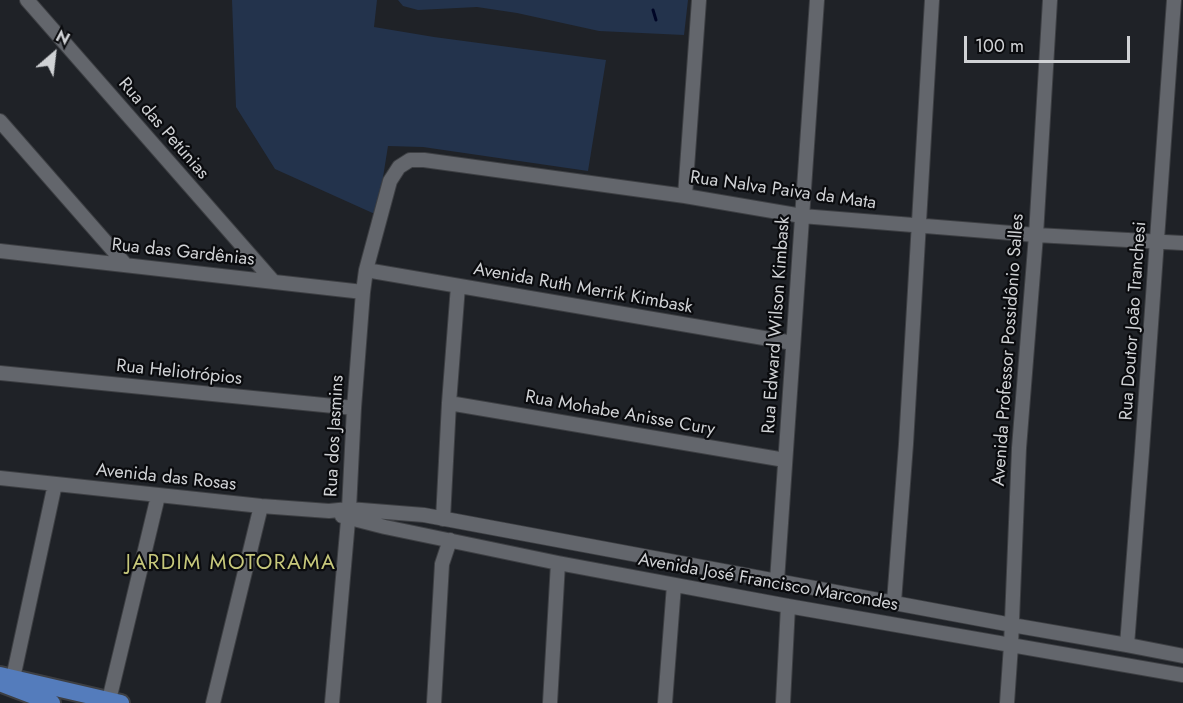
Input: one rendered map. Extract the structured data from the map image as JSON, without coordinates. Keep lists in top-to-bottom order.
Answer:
{
  "streets": {
    "street": [
      "Rua das Petúnias",
      "Rua Nalva Paiva da Mata",
      "Rua das Gardênias",
      "Avenida Ruth Merrik Kimbask",
      "Rua Doutor João Tranchesi",
      "Rua Edward Wilson Kimbask",
      "Avenida Professor Possidônio Salles",
      "Rua Heliotrópios",
      "Rua Mohabe Anisse Cury",
      "Rua dos Jasmins",
      "Avenida das Rosas",
      "Avenida José Francisco Marcondes"
    ]
  },
  "crossings": [
    ["Rua das Petúnias", "Rua das Gardênias"],
    ["Rua Nalva Paiva da Mata", "Rua Doutor João Tranchesi"],
    ["Rua Nalva Paiva da Mata", "Rua Edward Wilson Kimbask"],
    ["Rua Nalva Paiva da Mata", "Avenida Professor Possidônio Salles"],
    ["Rua Nalva Paiva da Mata", "Rua dos Jasmins"],
    ["Rua das Gardênias", "Rua dos Jasmins"],
    ["Avenida Ruth Merrik Kimbask", "Rua Edward Wilson Kimbask"],
    ["Avenida Ruth Merrik Kimbask", "Rua dos Jasmins"],
    ["Rua Doutor João Tranchesi", "Avenida José Francisco Marcondes"],
    ["Rua Edward Wilson Kimbask", "Rua Mohabe Anisse Cury"],
    ["Rua Edward Wilson Kimbask", "Avenida José Francisco Marcondes"],
    ["Avenida Professor Possidônio Salles", "Avenida José Francisco Marcondes"],
    ["Rua Heliotrópios", "Rua dos Jasmins"],
    ["Rua dos Jasmins", "Avenida das Rosas"],
    ["Rua dos Jasmins", "Avenida José Francisco Marcondes"],
    ["Avenida das Rosas", "Avenida José Francisco Marcondes"]
  ],
  "districts": ["JARDIM MOTORAMA"],
  "scale_bar": "100 m",
  "north": "top right"
}
